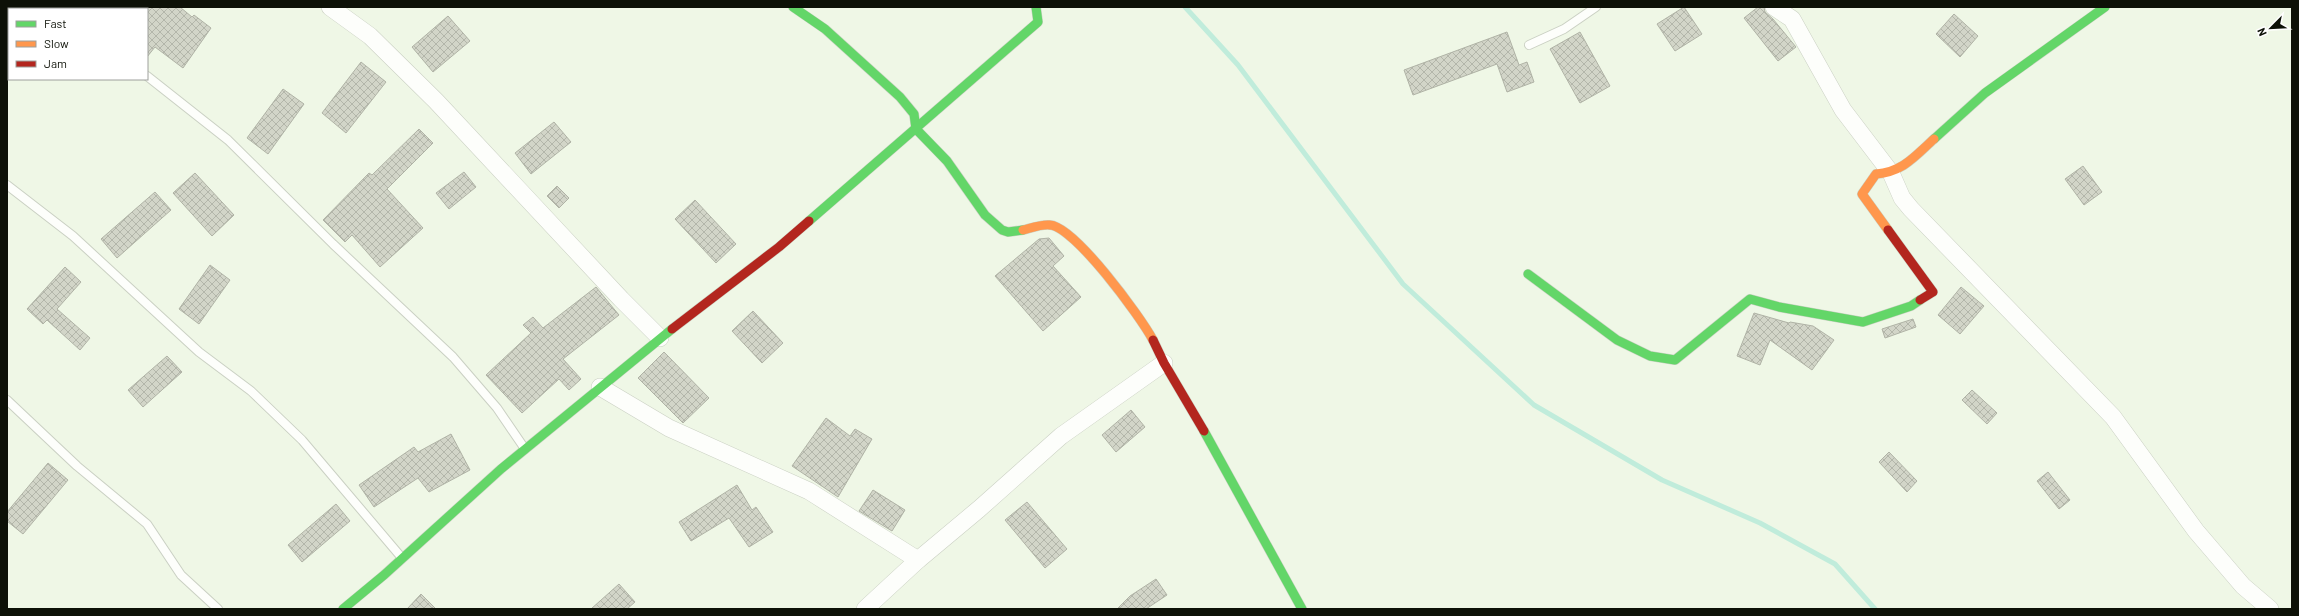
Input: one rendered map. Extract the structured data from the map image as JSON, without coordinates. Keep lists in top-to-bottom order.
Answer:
{
  "legend": ["Fast", "Slow", "Jam"],
  "north": "bottom left"
}
